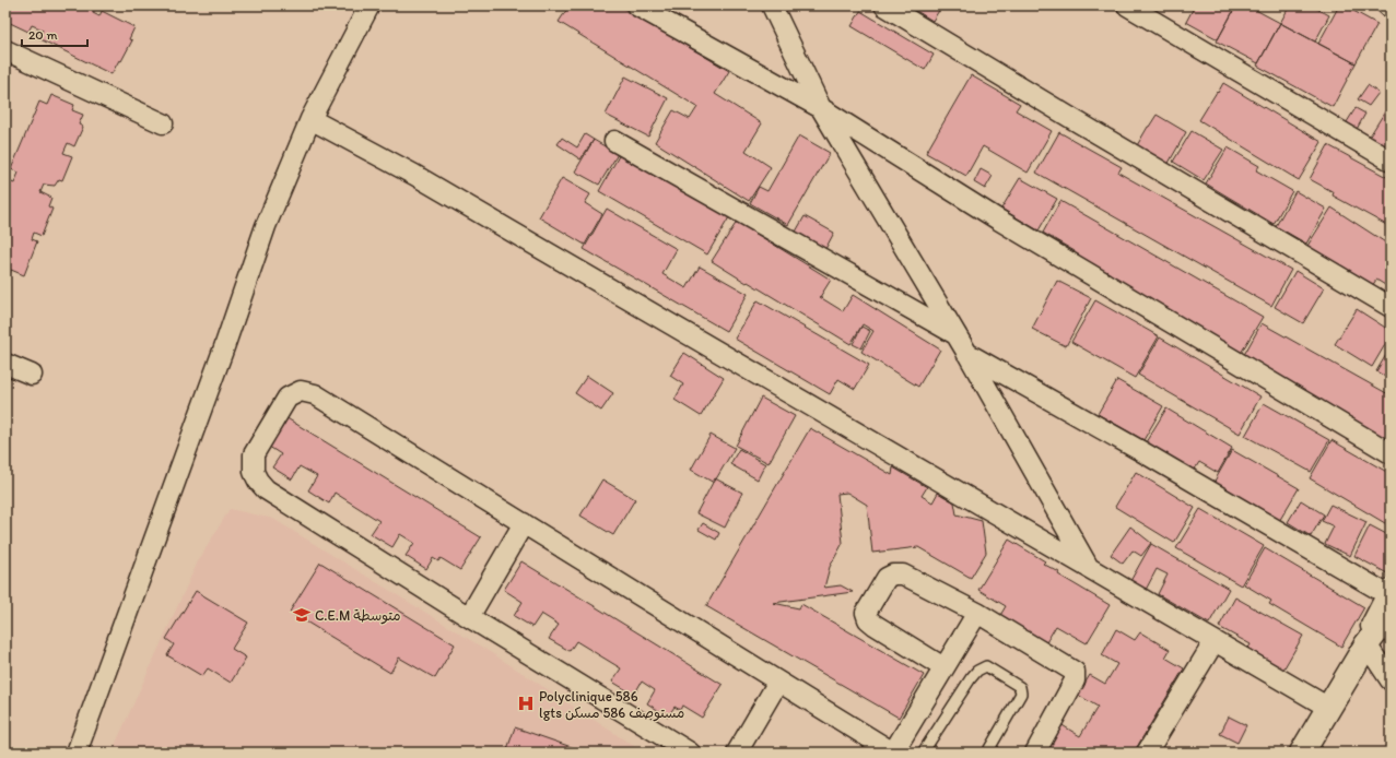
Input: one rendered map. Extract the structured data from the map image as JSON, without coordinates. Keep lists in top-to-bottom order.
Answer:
{
  "places": {
    "school or university": ["C.E.M متوسطة"],
    "hospital": ["Polyclinique 586 lgts مستوصف 586 مسكن"]
  },
  "scale_bar": "20 m"
}
